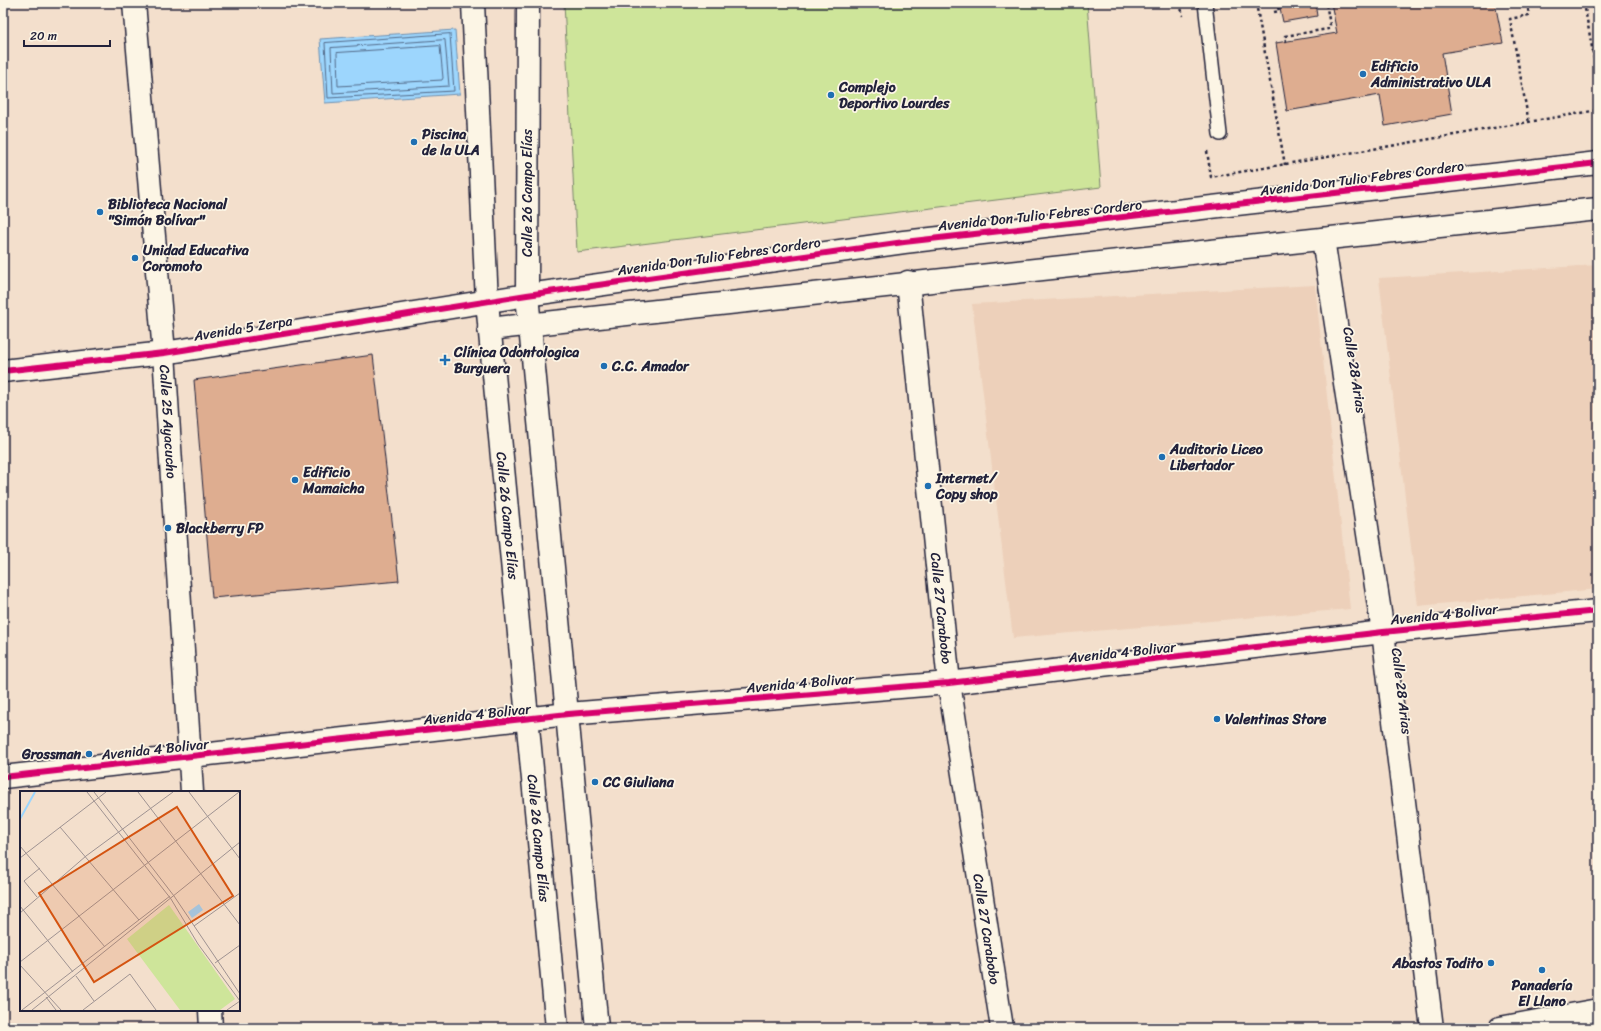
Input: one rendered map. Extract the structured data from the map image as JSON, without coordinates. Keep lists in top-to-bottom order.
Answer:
{
  "streets": {
    "street": [
      "Avenida Don Tulio Febres Cordero",
      "Calle 26 Campo Elías",
      "Avenida 5 Zerpa",
      "Calle 28 Arias",
      "Calle 25 Ayacucho",
      "Calle 27 Carabobo",
      "Avenida 4 Bolivar"
    ]
  },
  "crossings": [
    ["Avenida Don Tulio Febres Cordero", "Calle 26 Campo Elías"],
    ["Avenida Don Tulio Febres Cordero", "Avenida 5 Zerpa"],
    ["Calle 26 Campo Elías", "Avenida 5 Zerpa"],
    ["Calle 26 Campo Elías", "Avenida 4 Bolivar"],
    ["Avenida 5 Zerpa", "Calle 25 Ayacucho"],
    ["Calle 28 Arias", "Avenida 4 Bolivar"],
    ["Calle 25 Ayacucho", "Avenida 4 Bolivar"],
    ["Calle 27 Carabobo", "Avenida 4 Bolivar"]
  ],
  "places": {
    "other": [
      "Edificio Administrativo ULA",
      "Complejo Deportivo Lourdes",
      "Piscina de la ULA",
      "Biblioteca Nacional \"Simón Bolívar\"",
      "Unidad Educativa Coromoto",
      "C.C. Amador",
      "Auditorio Liceo Libertador",
      "Edificio Mamaicha",
      "Internet/ Copy shop",
      "Blackberry FP",
      "Valentinas Store",
      "Grossman",
      "CC Giuliana",
      "Abastos Todito",
      "Panadería El Llano"
    ],
    "health": ["Clínica Odontologica Burguera"]
  },
  "scale_bar": "20 m"
}
